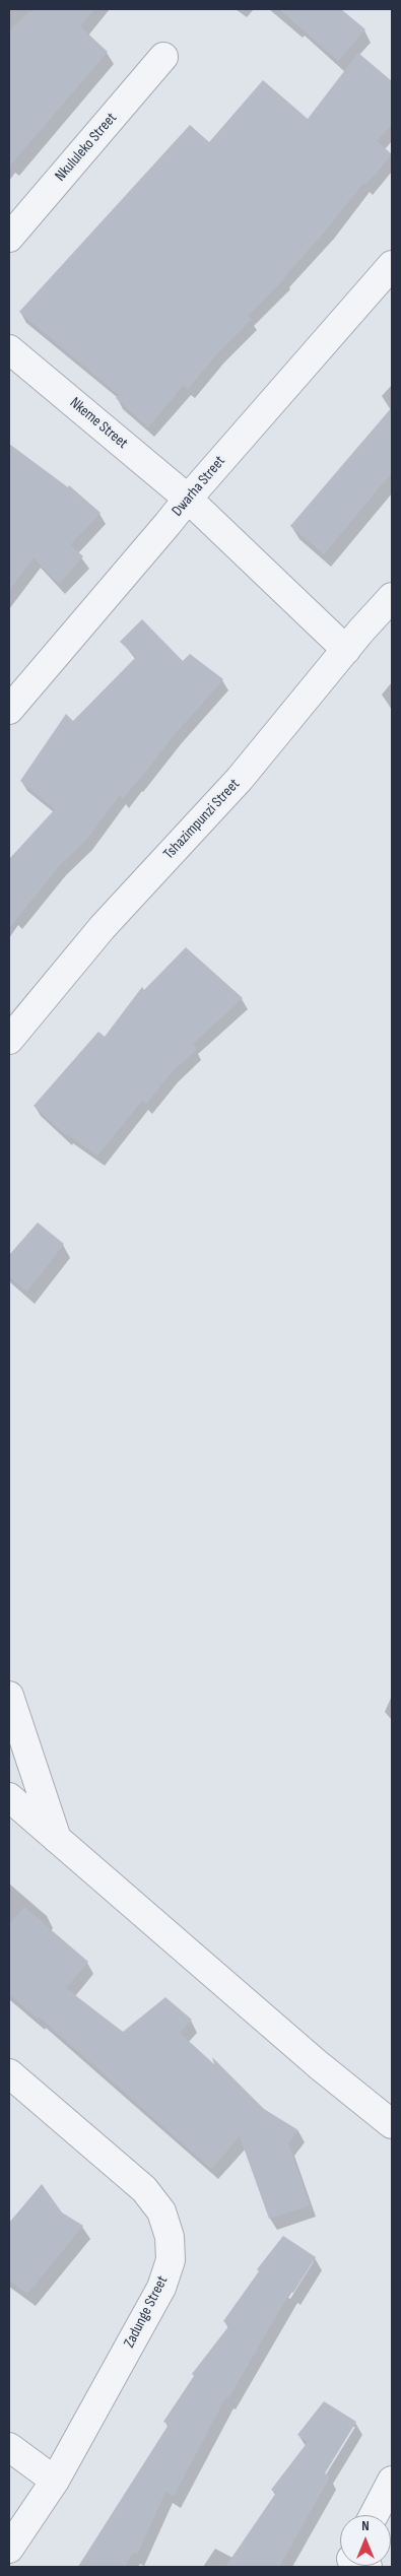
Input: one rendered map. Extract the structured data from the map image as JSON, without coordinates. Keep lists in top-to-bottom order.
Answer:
{
  "streets": {
    "street": [
      "Nkululeko Street",
      "Nkeme Street",
      "Dwarha Street",
      "Tshazimpunzi Street",
      "Zadunge Street"
    ]
  },
  "crossings": [
    ["Nkeme Street", "Dwarha Street"],
    ["Nkeme Street", "Tshazimpunzi Street"]
  ],
  "north": "top"
}
